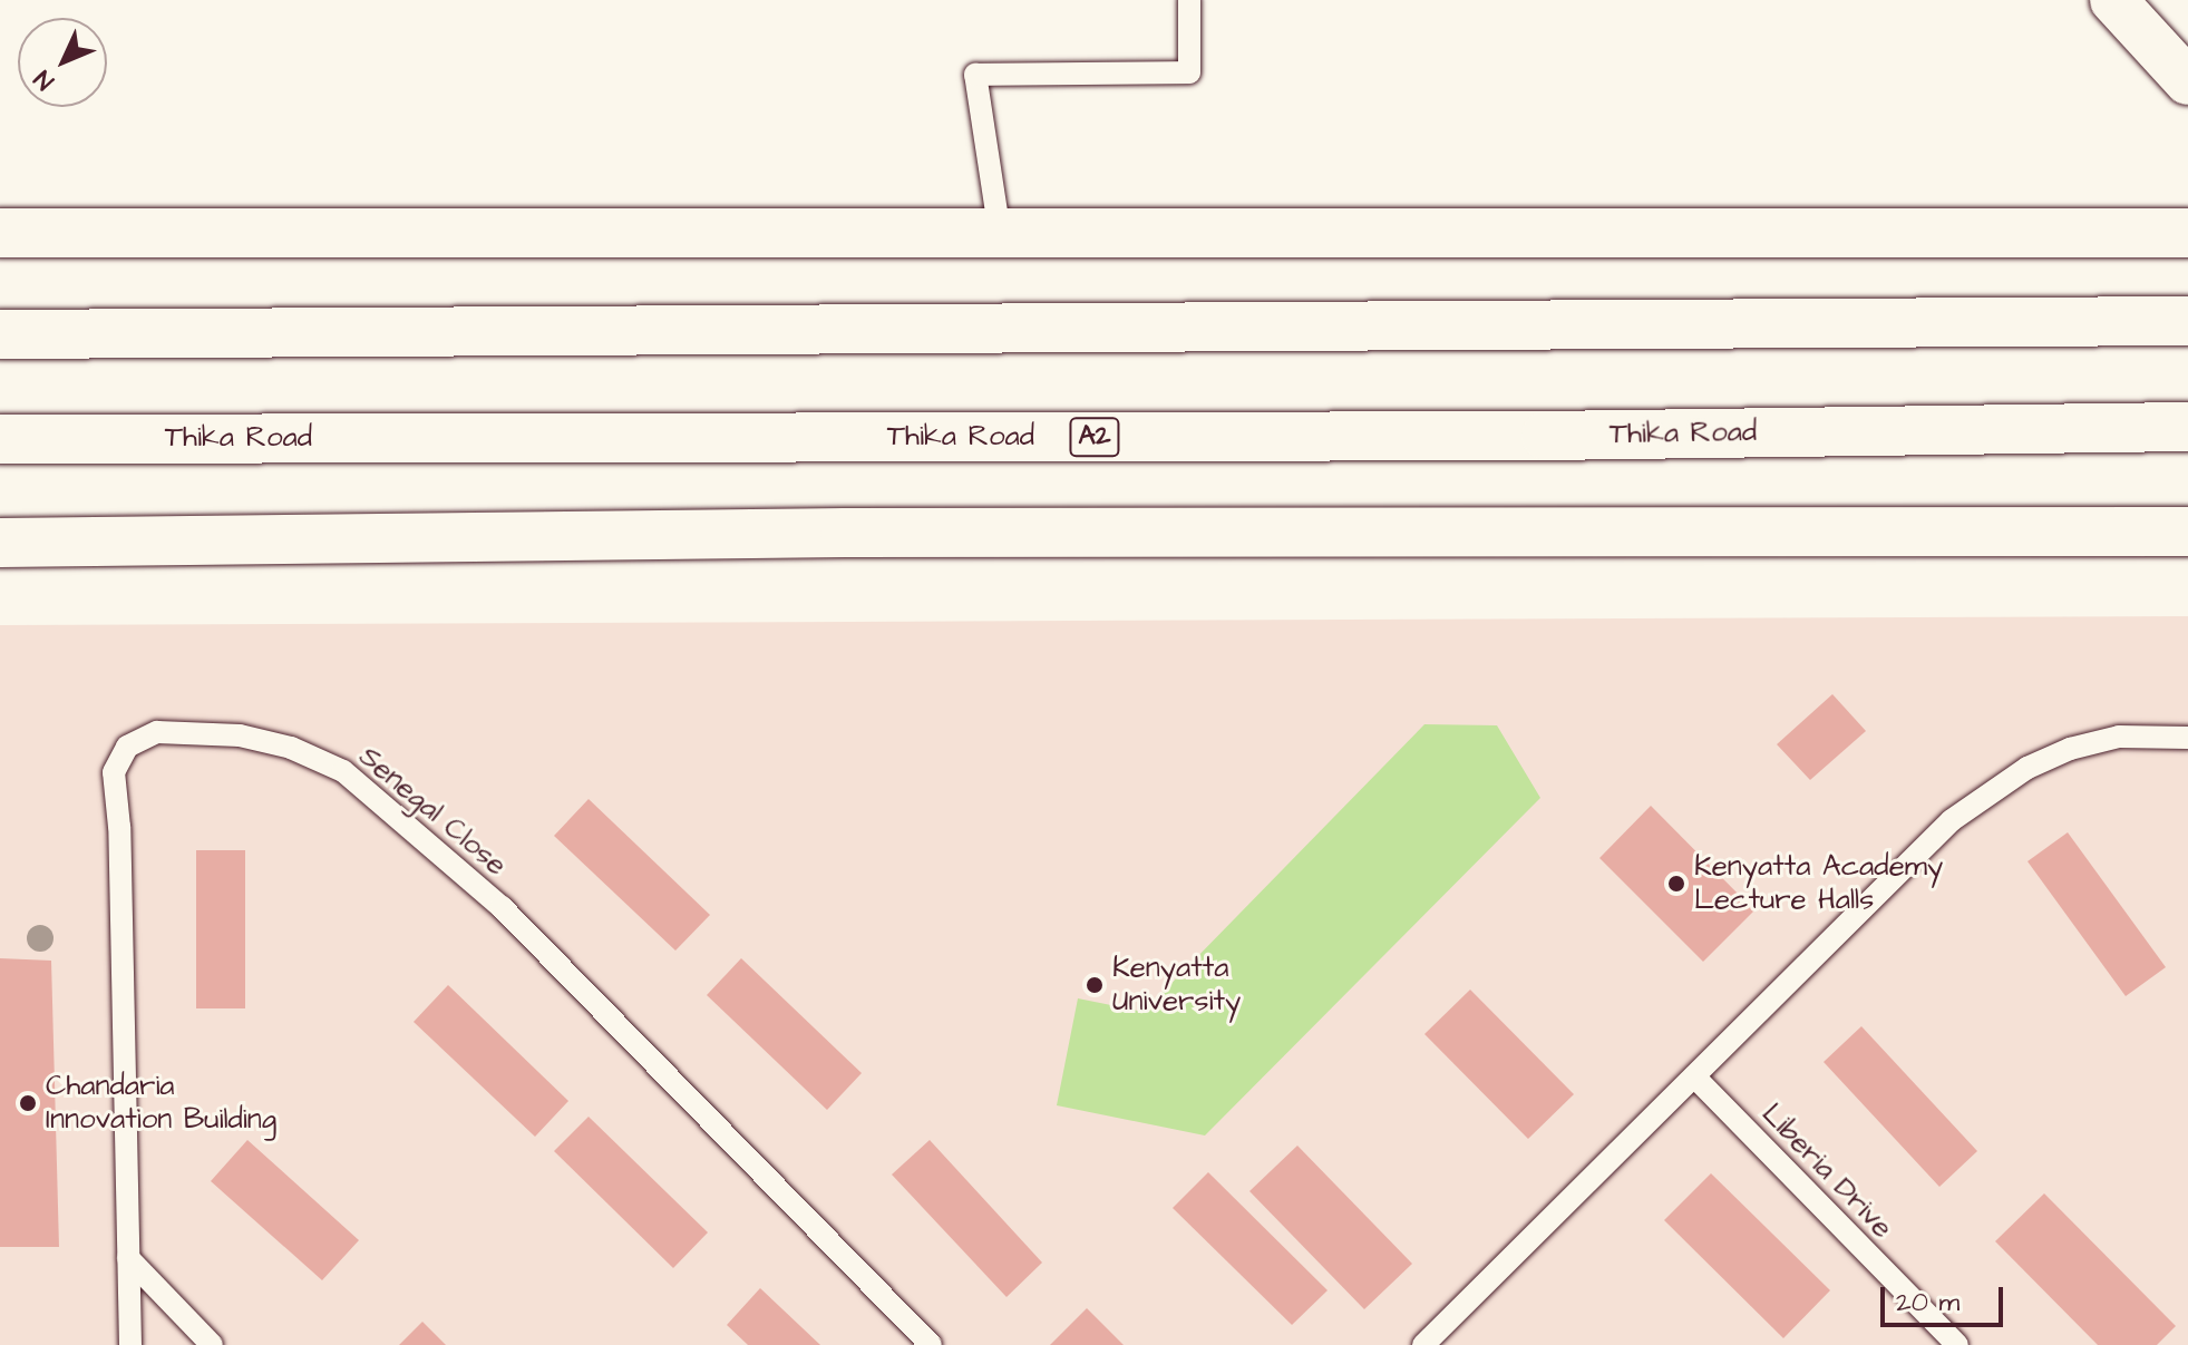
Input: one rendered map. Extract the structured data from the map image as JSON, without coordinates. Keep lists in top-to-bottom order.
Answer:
{
  "streets": {
    "main road": ["Thika Road", "A2"],
    "lane": ["Senegal Close", "Liberia Drive"]
  },
  "places": ["Kenyatta Academy Lecture Halls", "Kenyatta University", "Chandaria Innovation Building"],
  "scale_bar": "20 m",
  "north": "bottom left"
}
